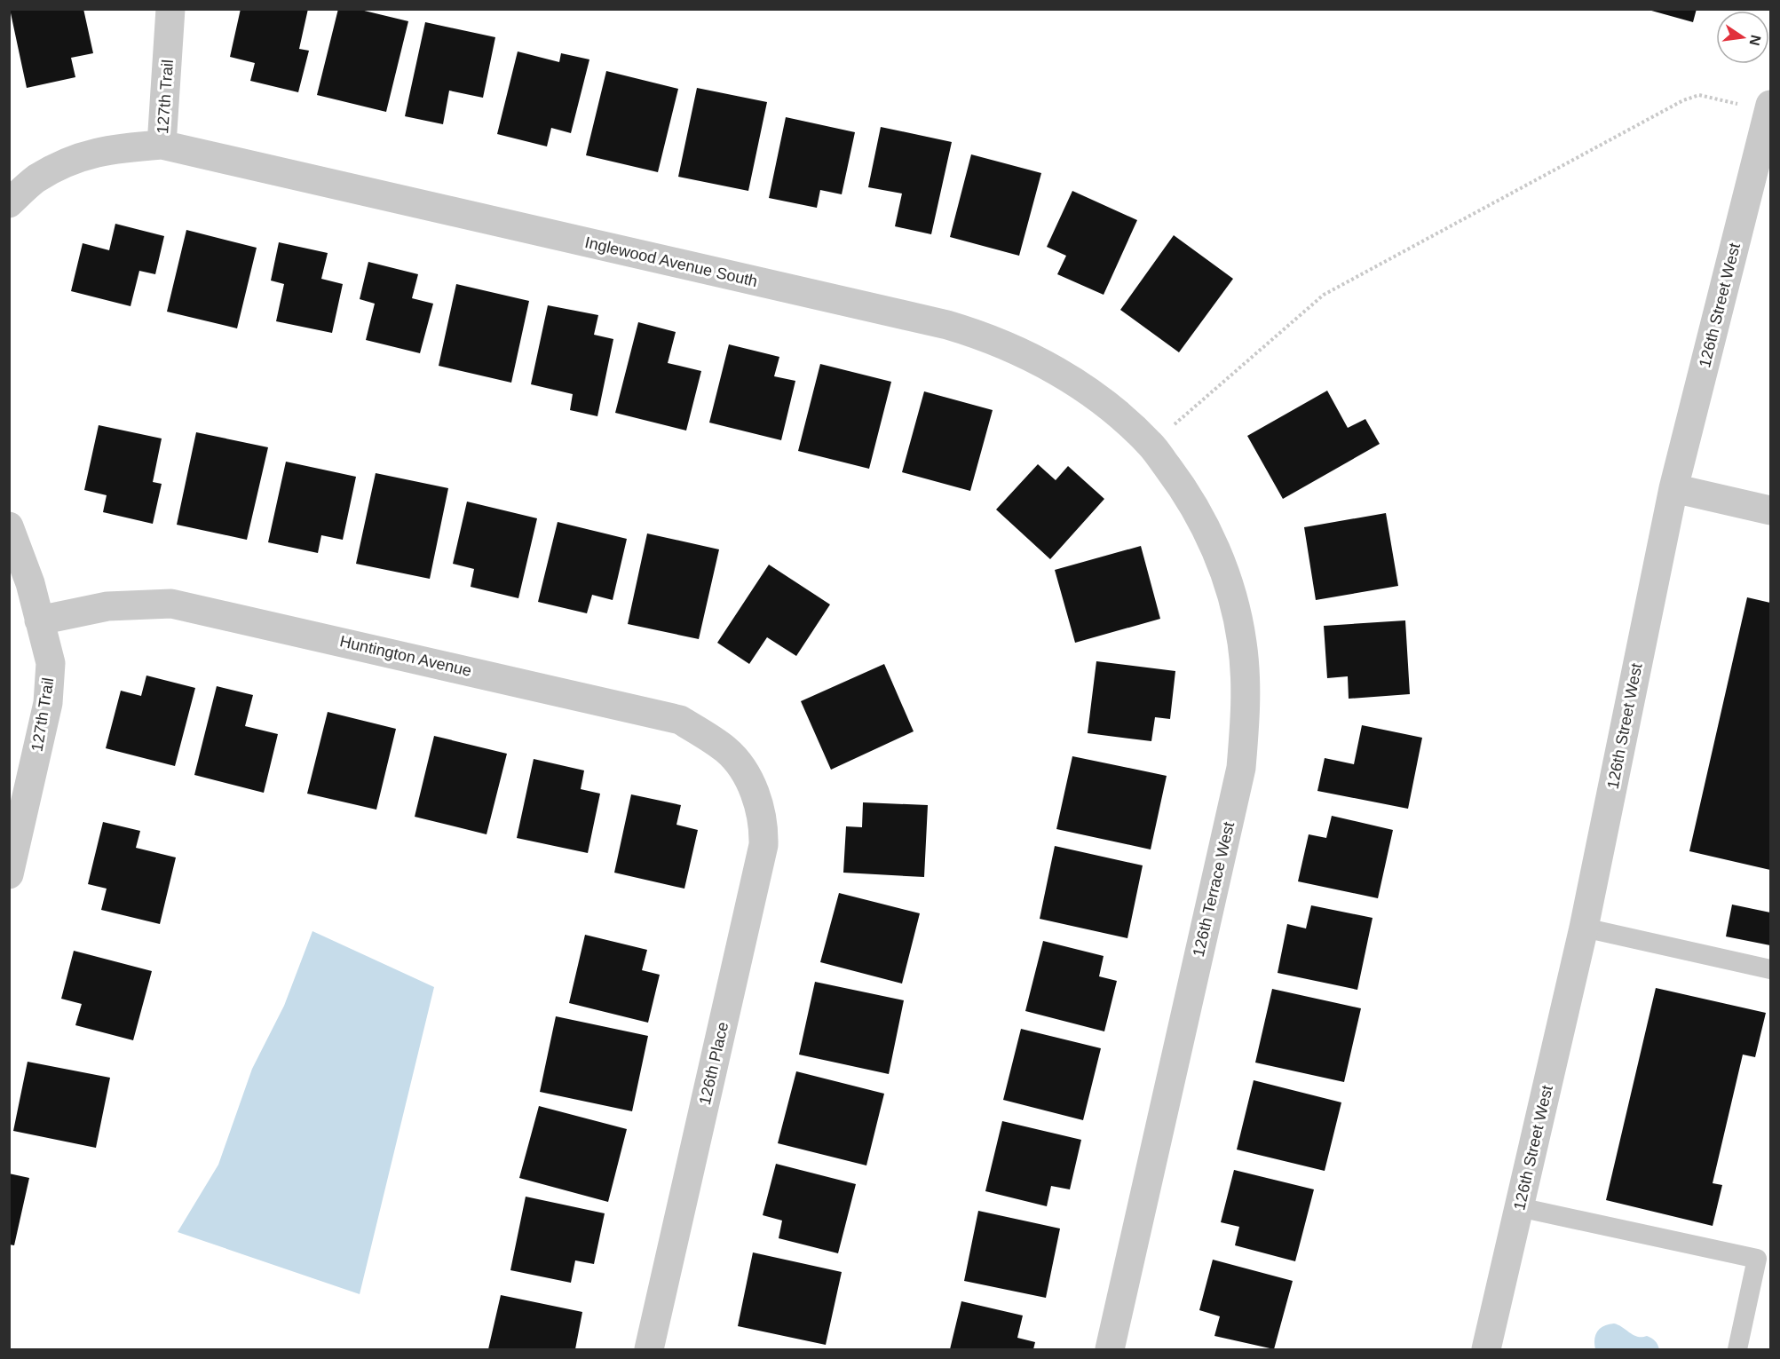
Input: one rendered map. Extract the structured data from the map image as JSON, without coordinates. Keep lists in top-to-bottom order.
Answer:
{
  "streets": {
    "street": [
      "127th Trail",
      "Inglewood Avenue South",
      "126th Street West",
      "Huntington Avenue",
      "126th Terrace West",
      "126th Place"
    ]
  },
  "crossings": [
    ["127th Trail", "Inglewood Avenue South"],
    ["127th Trail", "Huntington Avenue"],
    ["Inglewood Avenue South", "126th Terrace West"],
    ["Huntington Avenue", "126th Place"]
  ],
  "north": "right"
}
